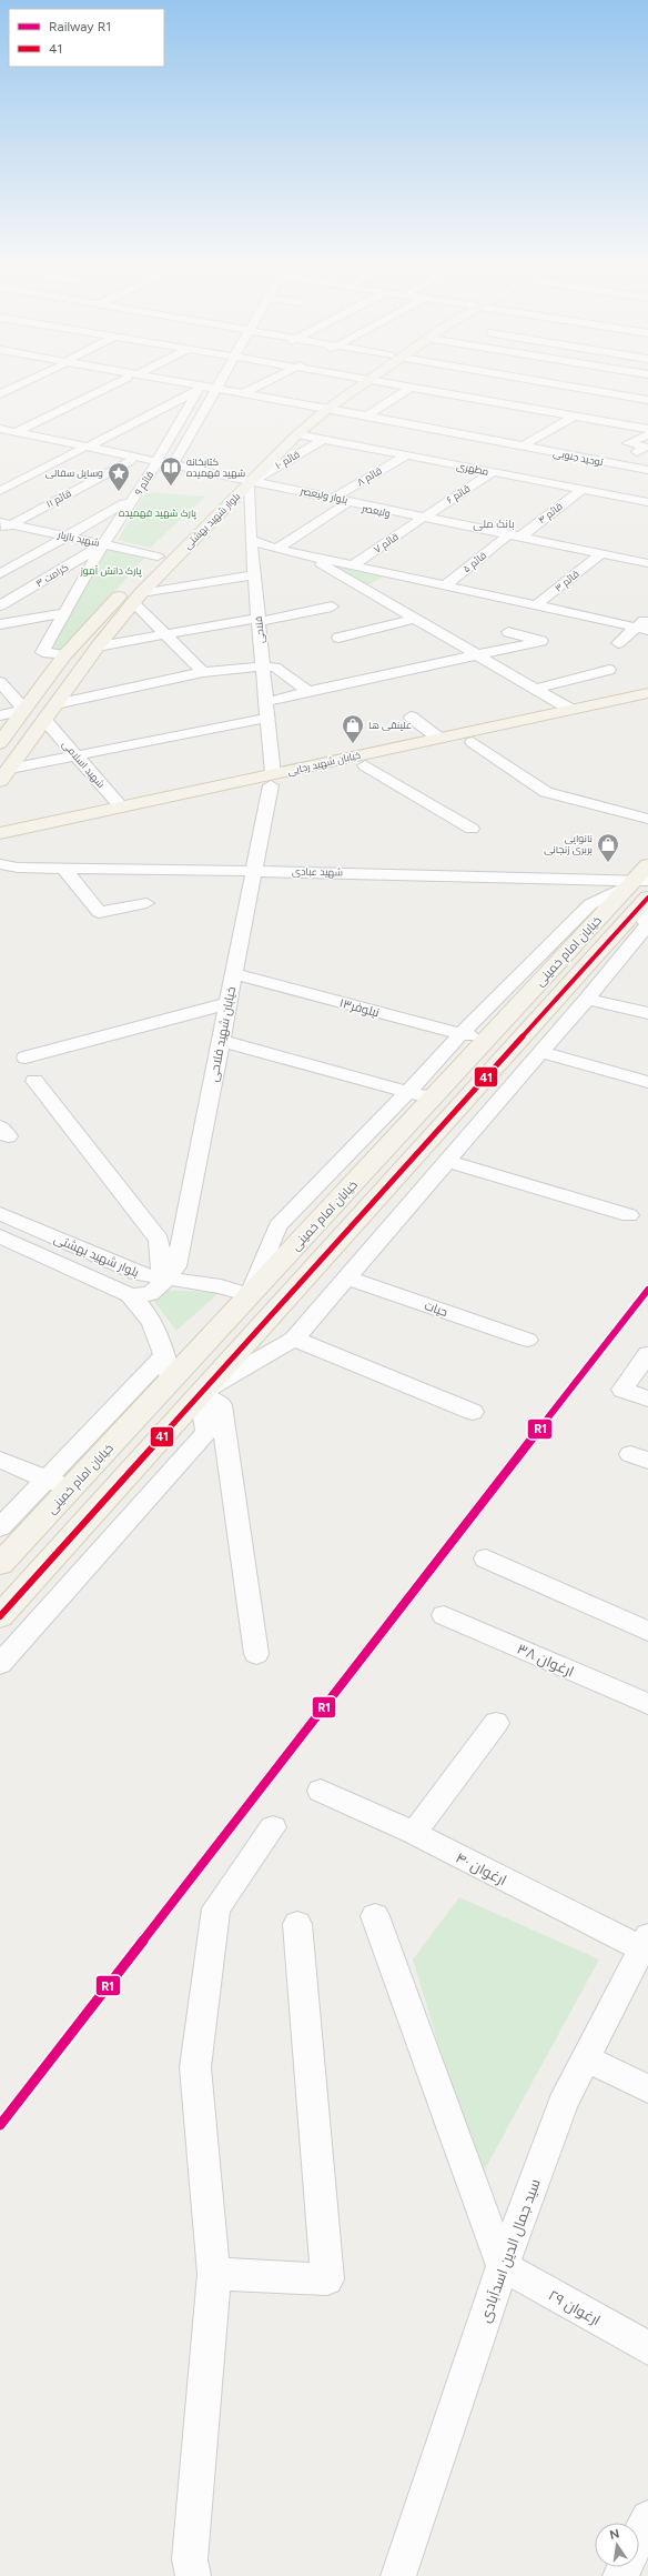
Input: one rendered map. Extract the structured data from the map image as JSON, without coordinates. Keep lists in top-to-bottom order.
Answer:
{
  "streets": {
    "main road": ["بلوار شهید بهشتی", "خیابان شهید رجایی", "خیابان امام خمینی"],
    "street": [
      "توحید جنوبی",
      "قائم ۱۰",
      "مطهری",
      "قائم ۸",
      "قائم ۹",
      "قائم ۶",
      "بلوار ولیعصر",
      "قائم ۱۱",
      "ولیعصر",
      "قائم ۴",
      "شهید بازیار",
      "قائم ۷",
      "قائم ۵",
      "کرامت ۳",
      "قائم ۳",
      "فلاحی",
      "شهید اسلامی",
      "شهید عبادی",
      "نیلوفر۱۳",
      "خیابان شهید فلاحی",
      "حیات",
      "ارغوان ۳۸",
      "ارغوان ۴۰",
      "سید جمال الدین اسدآبادی",
      "ارغوان ۲۹"
    ]
  },
  "crossings": [
    ["توحید جنوبی", "بلوار شهید بهشتی"],
    ["قائم ۱۰", "مطهری"],
    ["قائم ۱۰", "بلوار ولیعصر"],
    ["قائم ۱۰", "ولیعصر"],
    ["قائم ۱۰", "بلوار شهید بهشتی"],
    ["قائم ۱۰", "فلاحی"],
    ["مطهری", "قائم ۸"],
    ["مطهری", "قائم ۶"],
    ["مطهری", "قائم ۴"],
    ["مطهری", "بلوار شهید بهشتی"],
    ["قائم ۸", "بلوار ولیعصر"],
    ["قائم ۹", "ولیعصر"],
    ["قائم ۹", "بلوار شهید بهشتی"],
    ["قائم ۹", "شهید بازیار"],
    ["قائم ۹", "کرامت ۳"],
    ["قائم ۶", "بلوار ولیعصر"],
    ["قائم ۶", "ولیعصر"],
    ["قائم ۶", "قائم ۷"],
    ["بلوار ولیعصر", "ولیعصر"],
    ["بلوار ولیعصر", "قائم ۴"],
    ["بلوار ولیعصر", "بلوار شهید بهشتی"],
    ["بلوار ولیعصر", "قائم ۷"],
    ["بلوار ولیعصر", "فلاحی"],
    ["قائم ۱۱", "ولیعصر"],
    ["قائم ۱۱", "شهید بازیار"],
    ["ولیعصر", "بلوار شهید بهشتی"],
    ["ولیعصر", "قائم ۷"],
    ["ولیعصر", "قائم ۵"],
    ["ولیعصر", "قائم ۳"],
    ["ولیعصر", "فلاحی"],
    ["بلوار شهید بهشتی", "شهید بازیار"],
    ["بلوار شهید بهشتی", "فلاحی"],
    ["بلوار شهید بهشتی", "شهید اسلامی"],
    ["بلوار شهید بهشتی", "خیابان امام خمینی"],
    ["بلوار شهید بهشتی", "خیابان شهید فلاحی"],
    ["شهید بازیار", "کرامت ۳"],
    ["فلاحی", "خیابان شهید رجایی"],
    ["فلاحی", "خیابان شهید فلاحی"],
    ["خیابان شهید رجایی", "شهید اسلامی"],
    ["خیابان شهید رجایی", "خیابان شهید فلاحی"],
    ["شهید عبادی", "خیابان امام خمینی"],
    ["شهید عبادی", "خیابان شهید فلاحی"],
    ["خیابان امام خمینی", "نیلوفر۱۳"],
    ["نیلوفر۱۳", "خیابان شهید فلاحی"],
    ["ارغوان ۴۰", "سید جمال الدین اسدآبادی"],
    ["سید جمال الدین اسدآبادی", "ارغوان ۲۹"]
  ],
  "districts": ["بانک ملی"],
  "parks": ["پارک شهید فهمیده", "پارک دانش آموز"],
  "places": {
    "library": ["کتابخانه شهید فهمیده"],
    "place": ["وسایل سفالی"],
    "shop": ["علینقی ها", "نانوایی بربری زنجانی"]
  },
  "lines": ["transit line 41", "rail line R1"],
  "legend": ["Railway R1", "41"],
  "north": "top"
}
